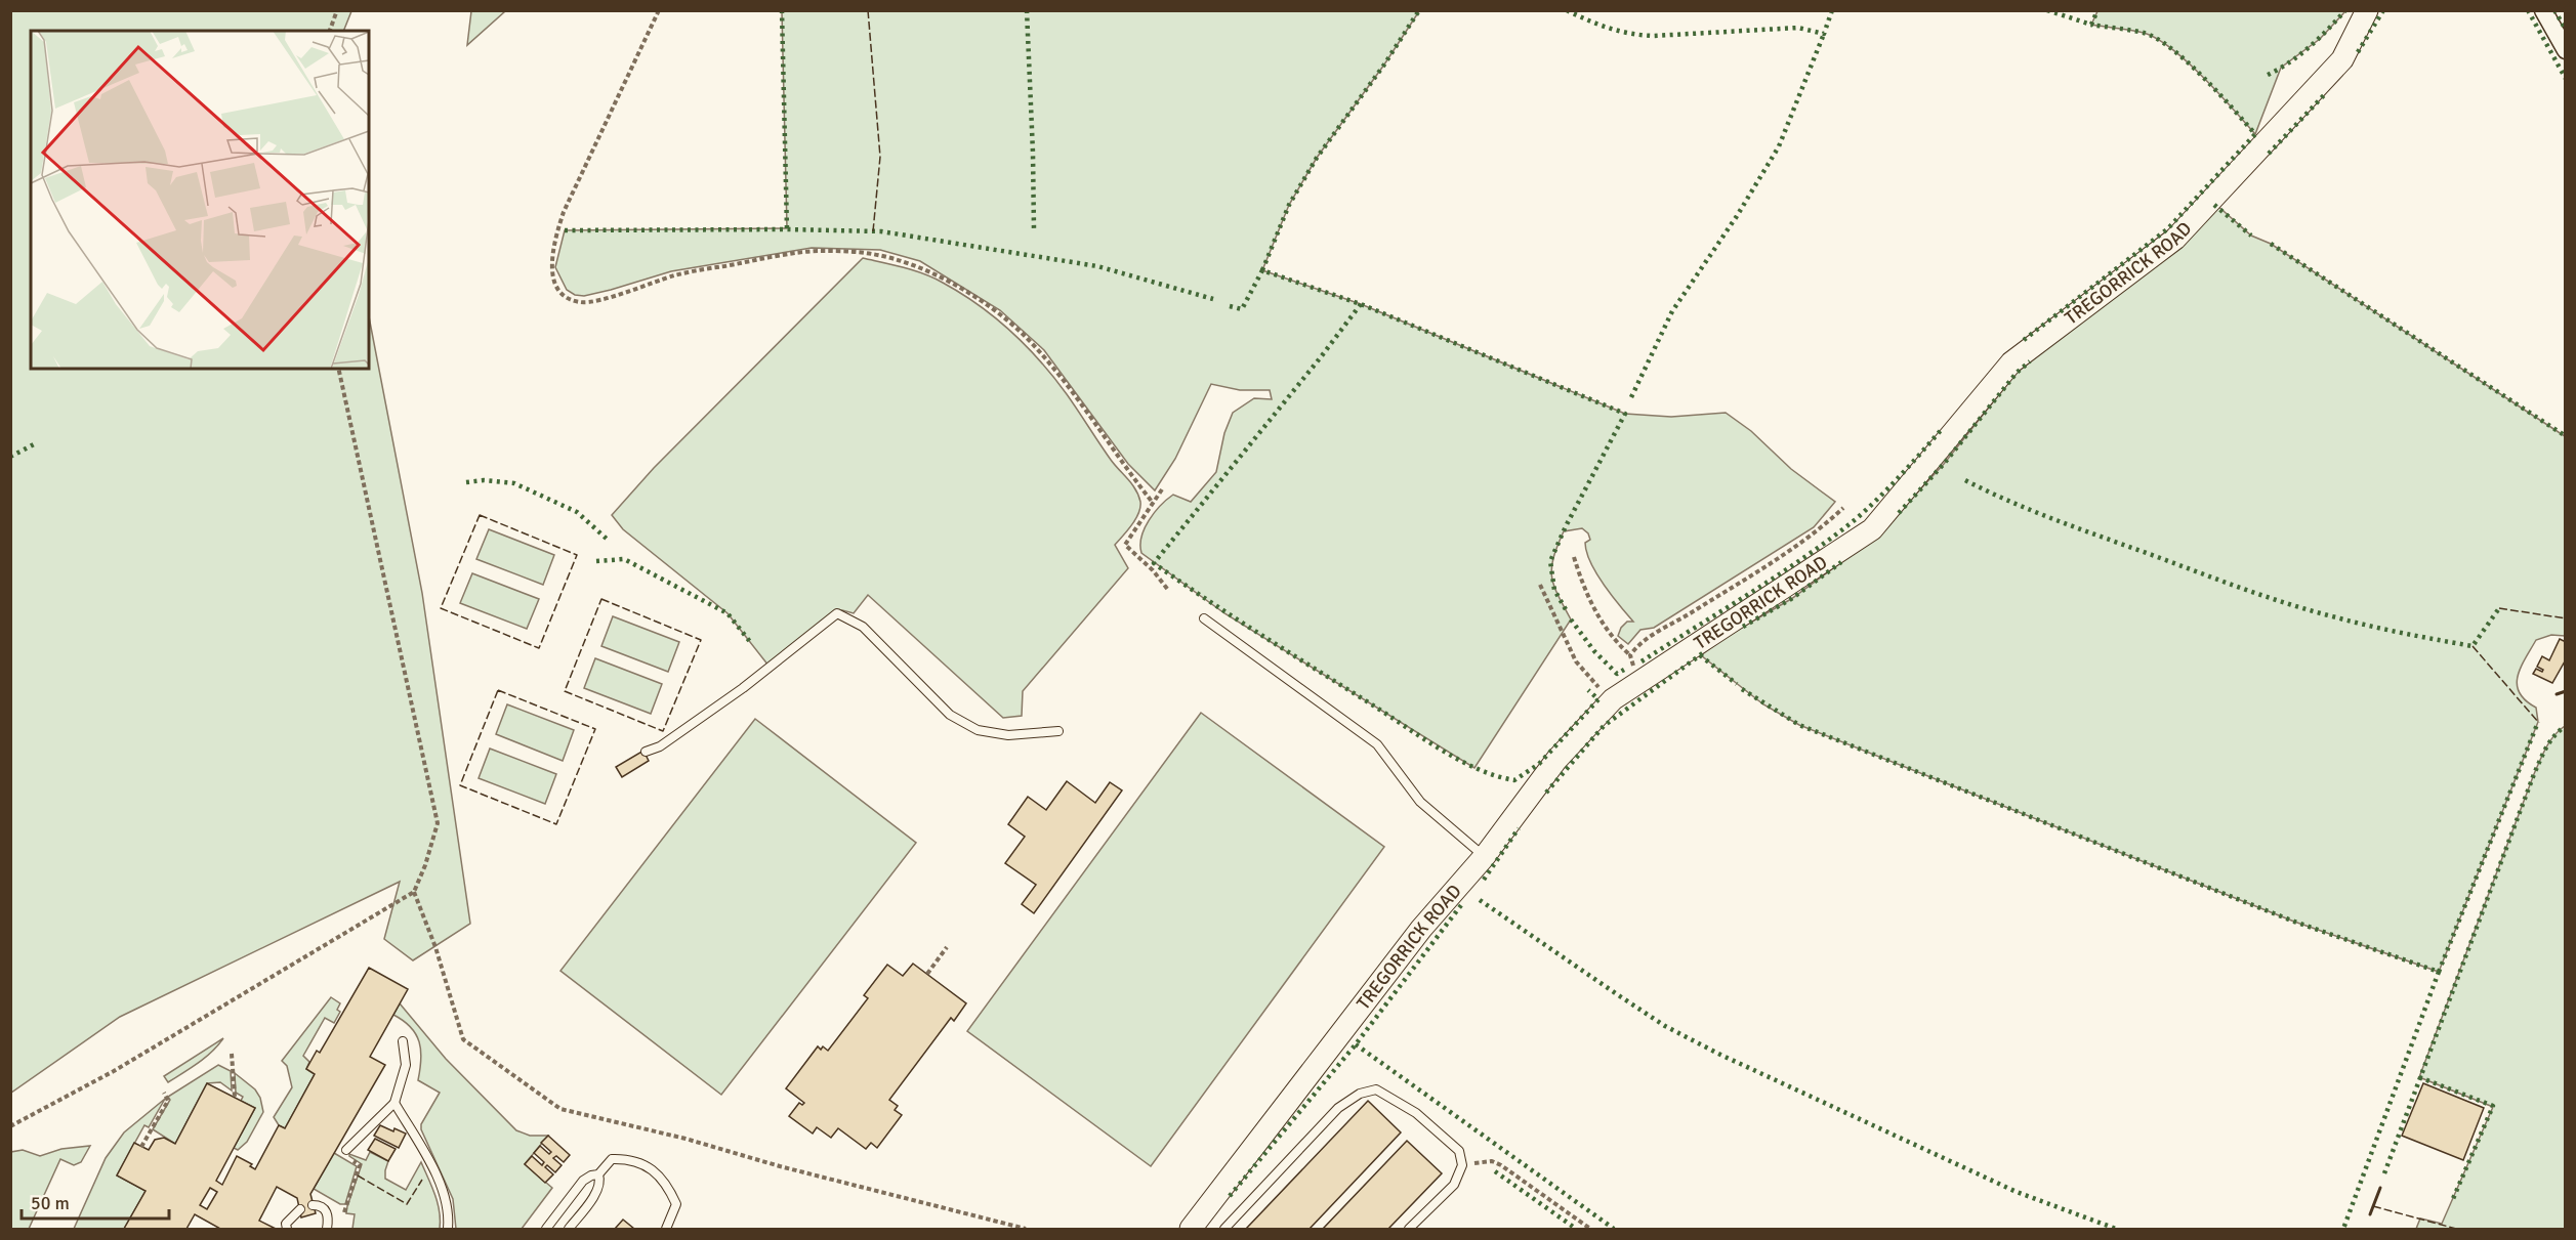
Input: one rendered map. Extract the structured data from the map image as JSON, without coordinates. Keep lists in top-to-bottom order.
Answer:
{
  "streets": {
    "street": ["TREGORRICK ROAD"]
  },
  "scale_bar": "50 m"
}
